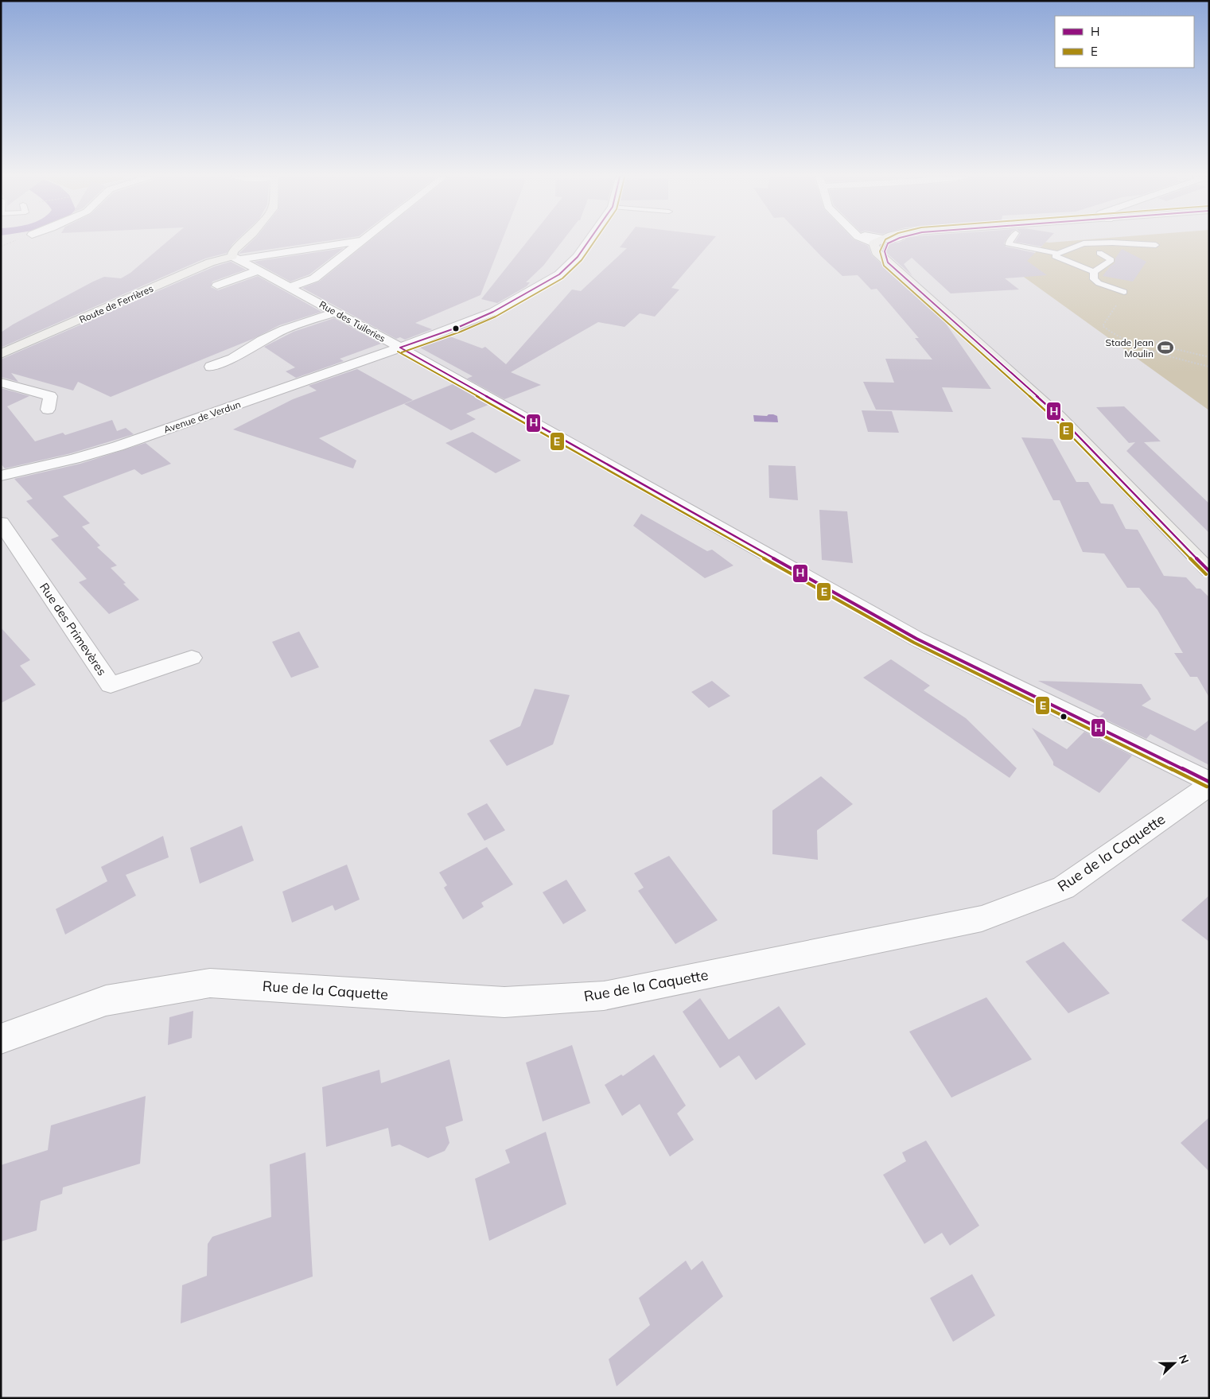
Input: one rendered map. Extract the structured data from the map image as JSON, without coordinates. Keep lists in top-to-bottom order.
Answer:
{
  "streets": {
    "main road": ["Route de Ferrières"],
    "street": [
      "Rue des Tuileries",
      "Avenue de Verdun",
      "Rue des Primevères",
      "Rue de la Caquette"
    ]
  },
  "crossings": [
    ["Route de Ferrières", "Rue des Tuileries"],
    ["Rue des Tuileries", "Avenue de Verdun"]
  ],
  "places": {
    "sports": ["Stade Jean Moulin"]
  },
  "lines": ["transit line H", "transit line E"],
  "legend": ["H", "E"],
  "north": "right"
}
